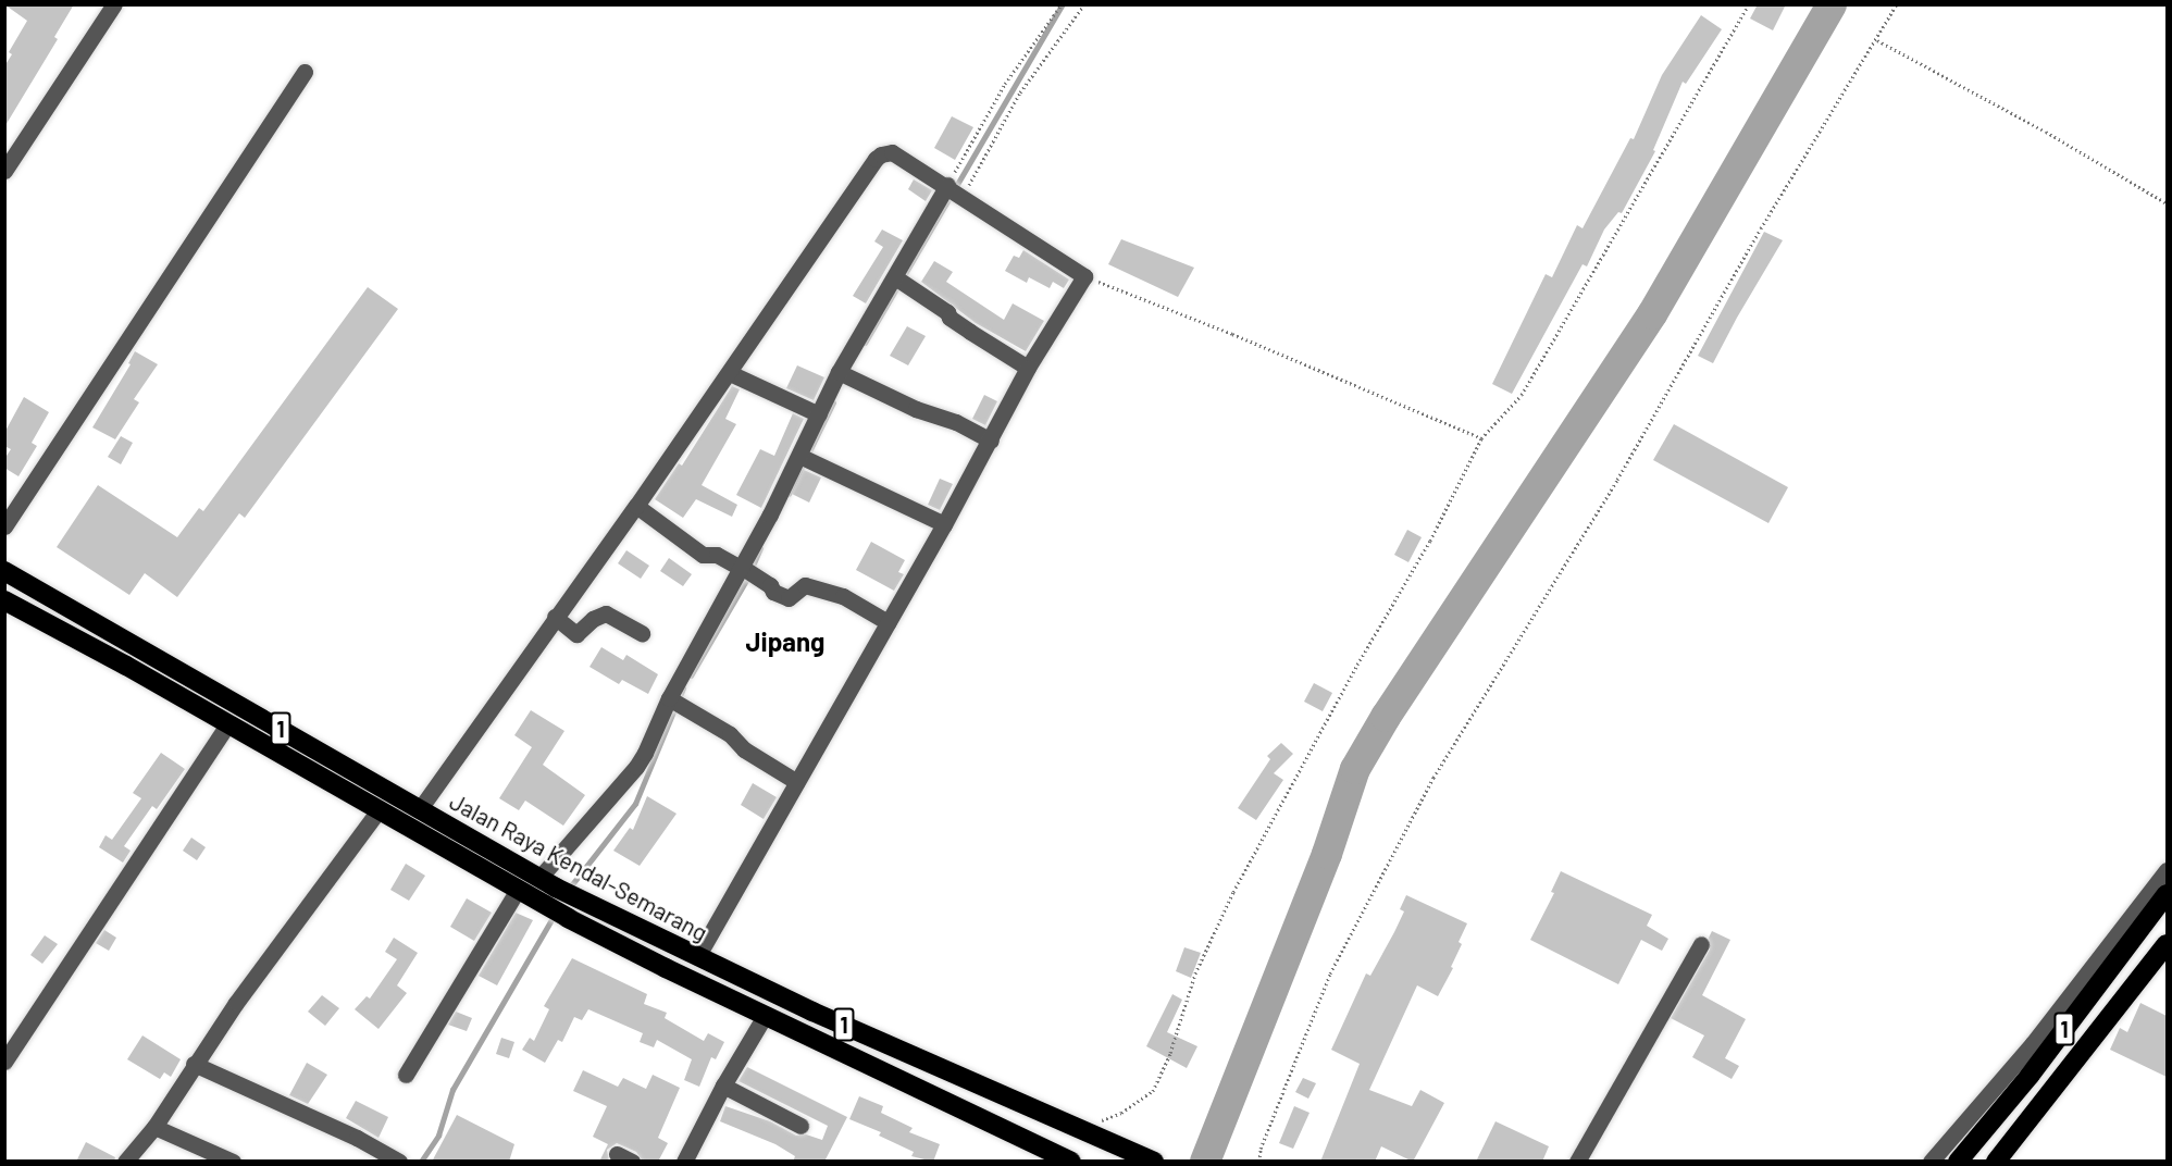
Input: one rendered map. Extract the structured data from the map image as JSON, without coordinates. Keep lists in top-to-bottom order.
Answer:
{
  "streets": {
    "highway": ["1", "Jalan Raya Kendal-Semarang"]
  },
  "districts": ["Jipang"]
}
